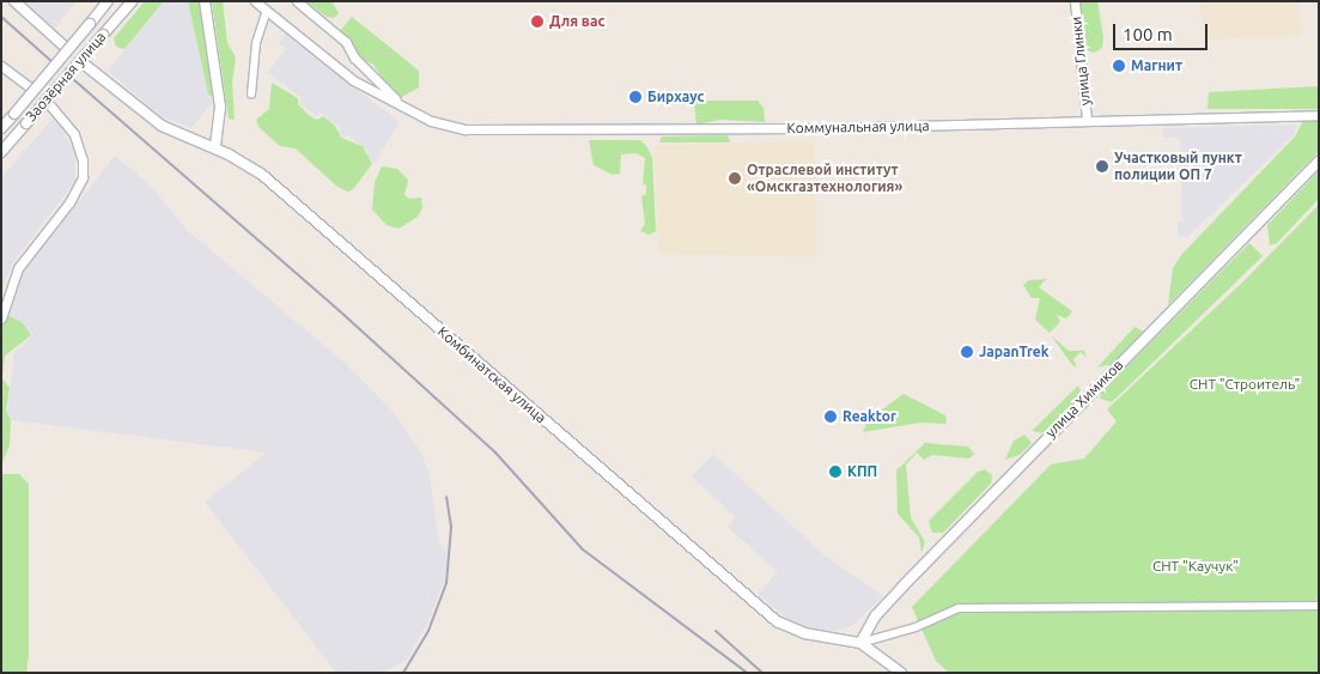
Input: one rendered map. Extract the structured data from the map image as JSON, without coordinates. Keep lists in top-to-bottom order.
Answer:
{
  "streets": {
    "main road": ["Заозёрная улица", "Комбинатская улица", "улица Химиков"],
    "street": ["улица Глинки", "Коммунальная улица"]
  },
  "crossings": [
    ["улица Глинки", "Коммунальная улица"],
    ["Комбинатская улица", "улица Химиков"]
  ],
  "parks": ["СНТ \"Строитель\"", "СНТ \"Каучук\""],
  "places": [
    "Для вас",
    "Магнит",
    "Бирхаус",
    "Участковый пункт полиции ОП 7",
    "Отраслевой институт «Омскгазтехнология»",
    "JapanTrek",
    "Reaktor",
    "КПП"
  ],
  "scale_bar": "100 m"
}
